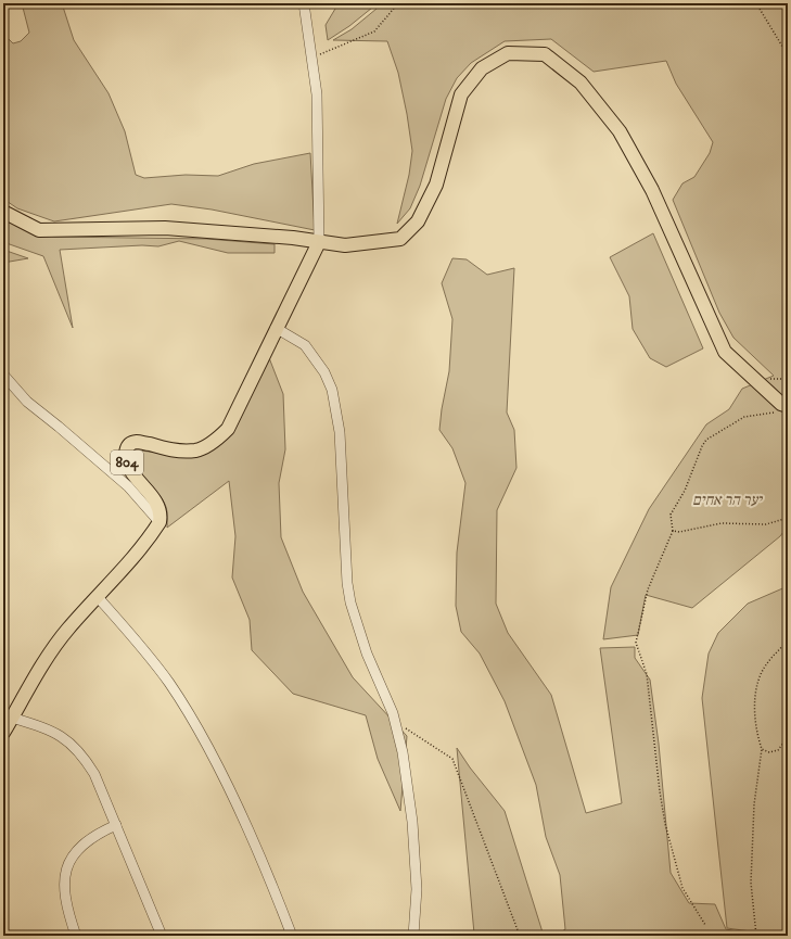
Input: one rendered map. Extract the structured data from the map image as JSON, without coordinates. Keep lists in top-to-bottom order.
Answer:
{
  "streets": {
    "main road": ["804"]
  },
  "parks": ["יער הר אחים"]
}
